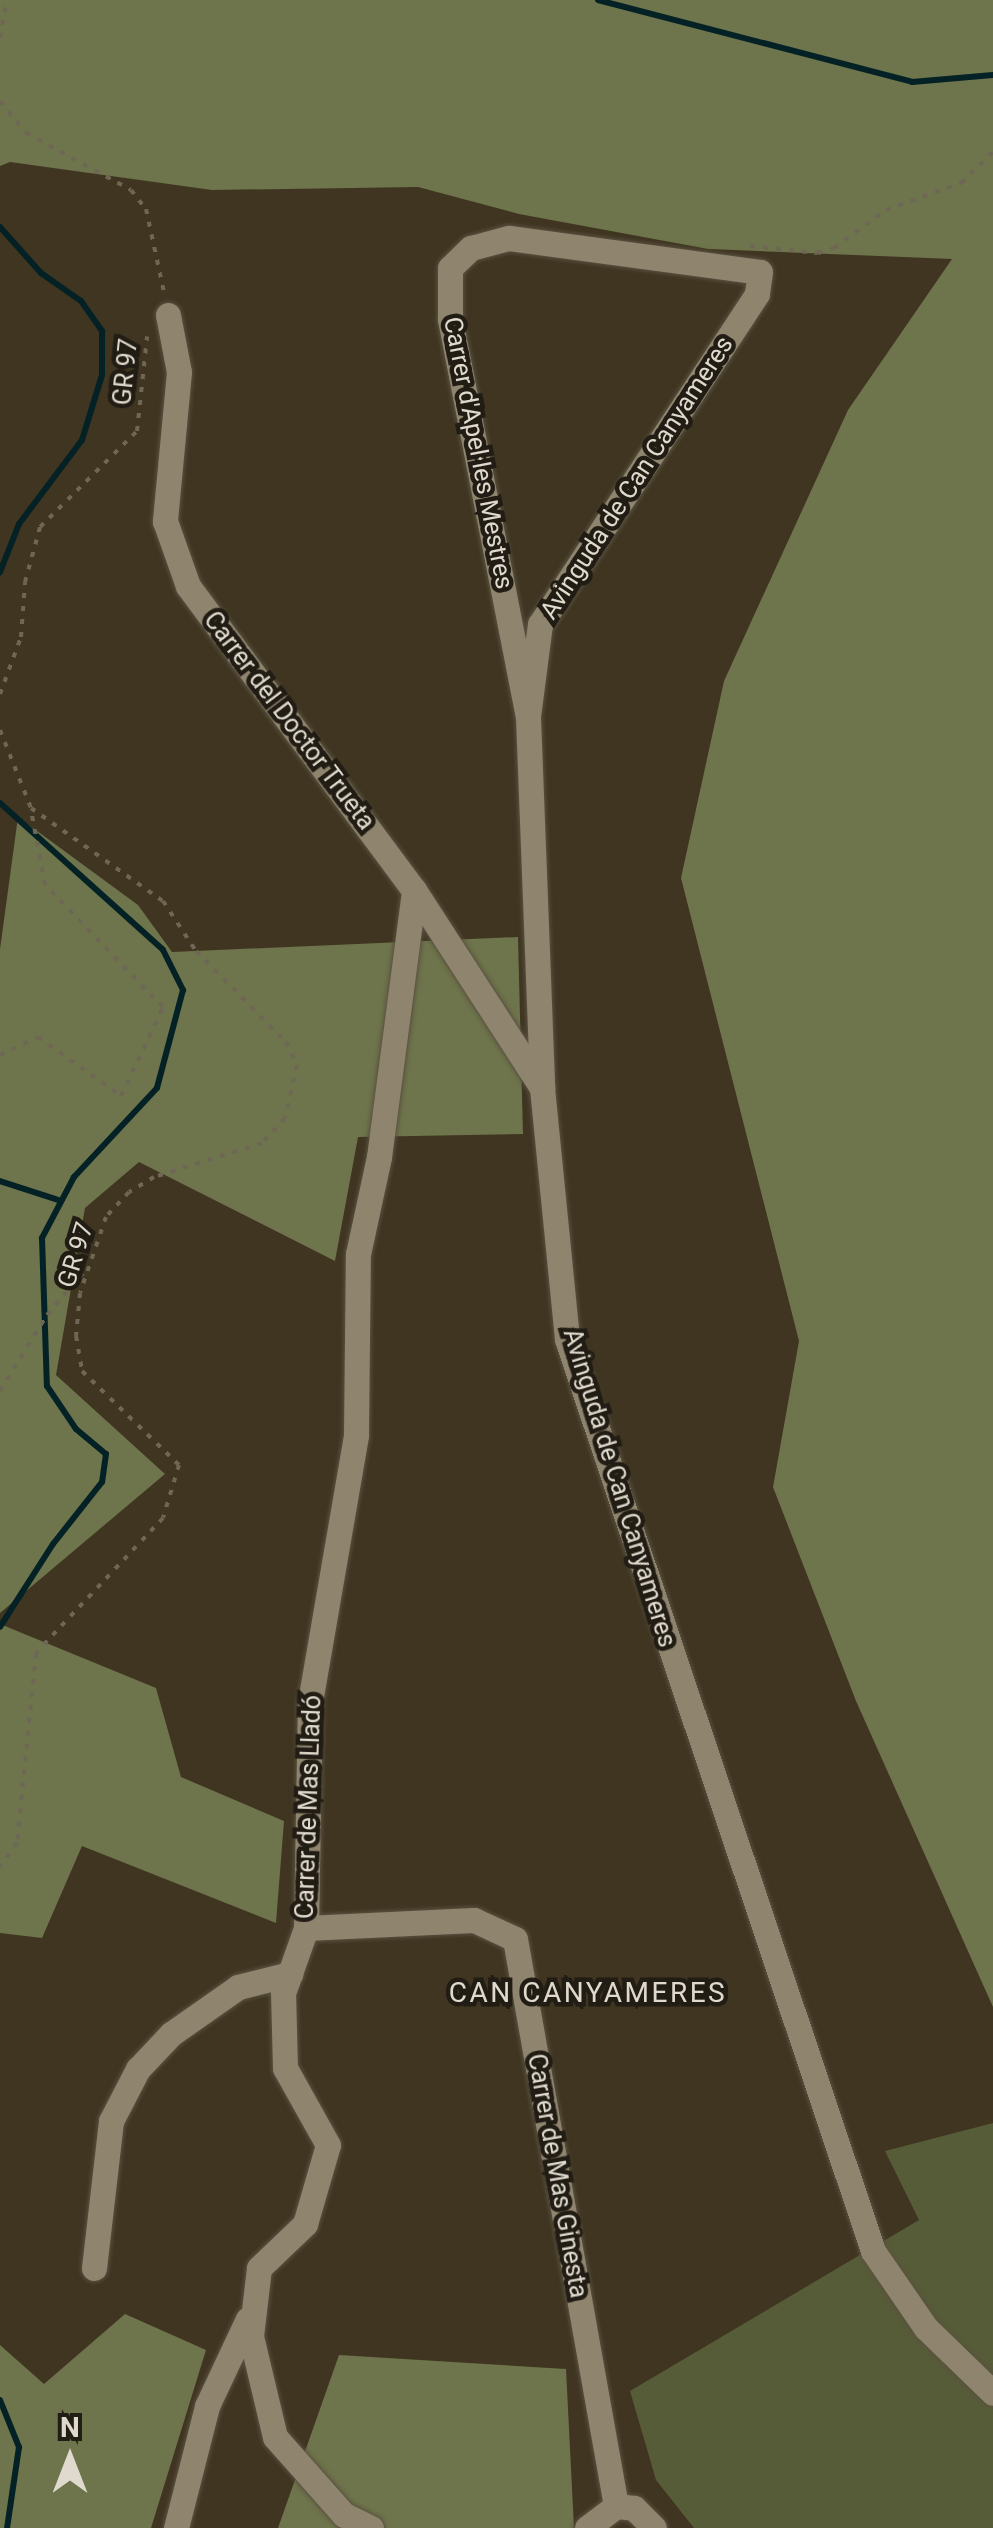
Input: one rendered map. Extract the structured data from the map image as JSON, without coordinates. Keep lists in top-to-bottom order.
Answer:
{
  "streets": {
    "street": [
      "Carrer d'Apel·les Mestres",
      "Avinguda de Can Canyameres",
      "Carrer del Doctor Trueta",
      "Carrer de Mas Lladó",
      "Carrer de Mas Ginesta"
    ],
    "path": ["GR 97"]
  },
  "crossings": [
    ["GR 97", "Carrer del Doctor Trueta"],
    ["Carrer d'Apel·les Mestres", "Avinguda de Can Canyameres"],
    ["Avinguda de Can Canyameres", "Carrer del Doctor Trueta"],
    ["Carrer del Doctor Trueta", "Carrer de Mas Lladó"],
    ["Carrer de Mas Lladó", "Carrer de Mas Ginesta"]
  ],
  "districts": ["CAN CANYAMERES"],
  "north": "top"
}
